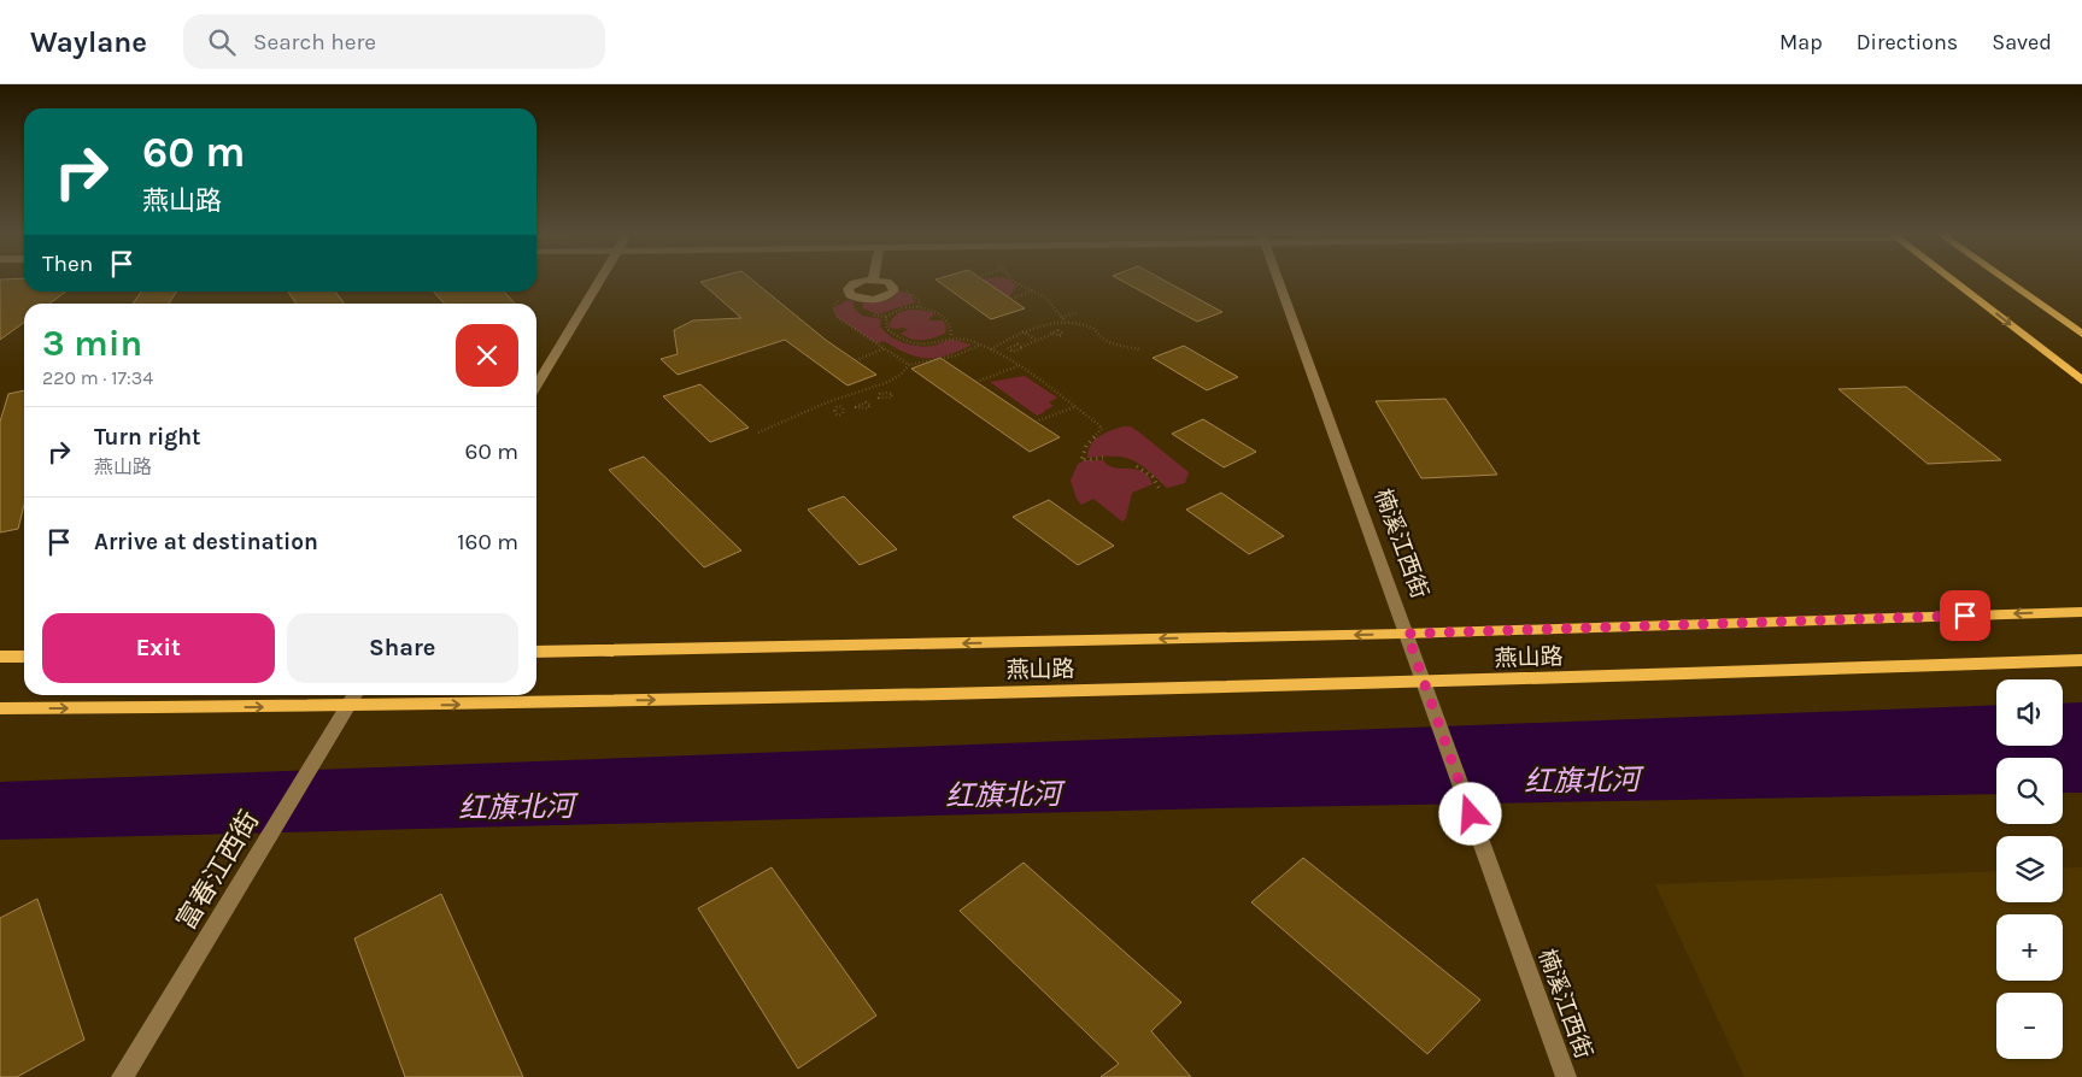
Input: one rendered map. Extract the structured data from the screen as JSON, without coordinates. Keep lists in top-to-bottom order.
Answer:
{
  "streets": {
    "main road": ["燕山路"],
    "street": ["楠溪江西街", "富春江西街"]
  },
  "crossings": [
    ["楠溪江西街", "燕山路"],
    ["燕山路", "富春江西街"]
  ],
  "water": ["红旗北河"],
  "page": {
    "header": "Waylane",
    "search": "Search here",
    "nav": ["Map", "Directions", "Saved"],
    "turn": ["60 m", "燕山路"],
    "then": "Then",
    "heading": ["3 min", "220 m · 17:34"],
    "list": [
      {
        "name": "Turn right",
        "note": "燕山路",
        "value": "60 m"
      },
      {
        "name": "Arrive at destination",
        "value": "160 m"
      }
    ],
    "buttons": ["Exit", "Share"],
    "map_buttons": ["+", "−"]
  }
}
